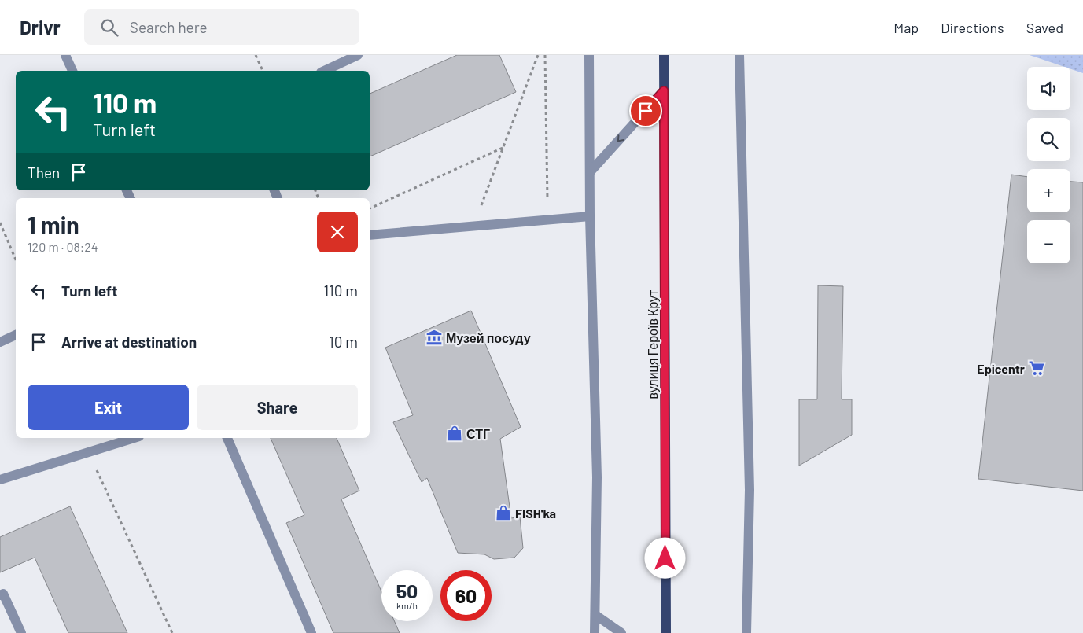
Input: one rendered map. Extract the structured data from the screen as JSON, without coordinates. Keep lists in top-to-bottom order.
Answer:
{
  "streets": {
    "main road": ["вулиця Героїв Крут"]
  },
  "places": {
    "museum": ["Музей посуду"],
    "supermarket": ["Epicentr"],
    "shop": ["СТГ", "FISH'ka"]
  },
  "page": {
    "header": "Drivr",
    "search": "Search here",
    "nav": ["Map", "Directions", "Saved"],
    "map_buttons": ["+", "−"],
    "turn": ["110 m", "Turn left"],
    "then": "Then",
    "heading": ["1 min", "120 m · 08:24"],
    "list": [
      {
        "name": "Turn left",
        "value": "110 m"
      },
      {
        "name": "Arrive at destination",
        "value": "10 m"
      }
    ],
    "buttons": ["Exit", "Share"],
    "speed": "50 km/h",
    "limit": "60"
  }
}
